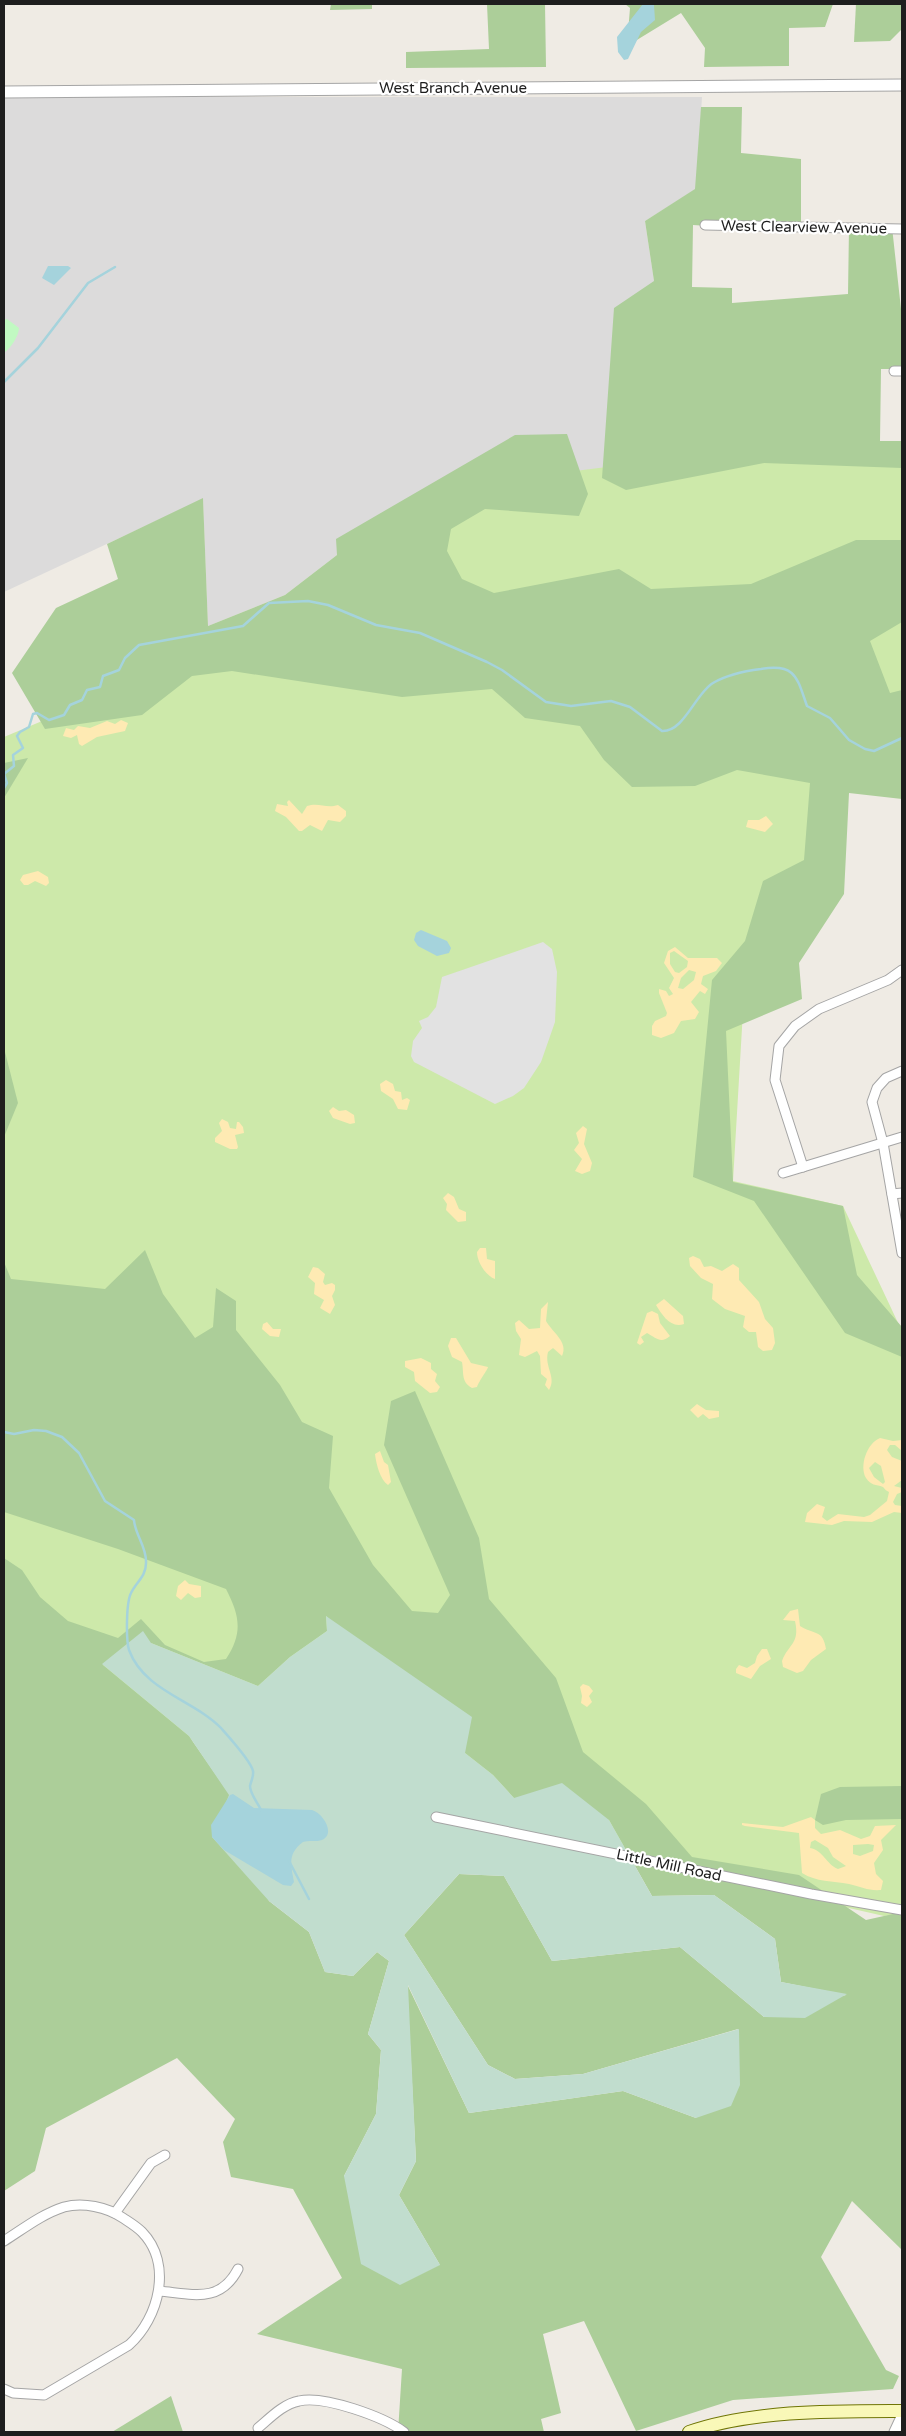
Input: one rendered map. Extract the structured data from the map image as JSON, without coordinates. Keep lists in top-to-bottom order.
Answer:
{
  "streets": {
    "street": ["West Branch Avenue", "West Clearview Avenue", "Little Mill Road"]
  }
}
